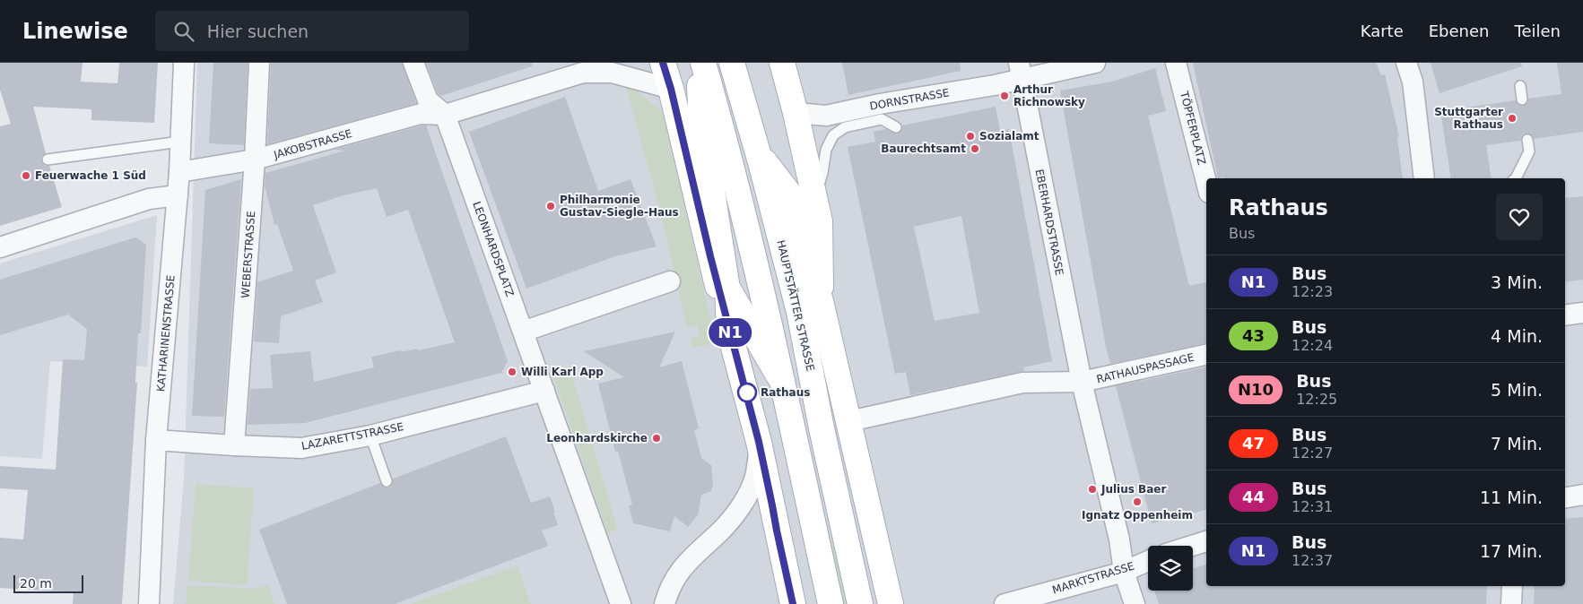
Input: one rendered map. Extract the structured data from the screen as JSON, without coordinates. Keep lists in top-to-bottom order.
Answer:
{
  "streets": {
    "main road": ["HAUPTSTÄTTER STRASSE"],
    "street": [
      "DORNSTRASSE",
      "TÖPFERPLATZ",
      "JAKOBSTRASSE",
      "EBERHARDSTRASSE",
      "LEONHARDSPLATZ",
      "WEBERSTRASSE",
      "KATHARINENSTRASSE",
      "RATHAUSPASSAGE",
      "LAZARETTSTRASSE",
      "MARKTSTRASSE"
    ]
  },
  "crossings": [
    ["DORNSTRASSE", "EBERHARDSTRASSE"],
    ["JAKOBSTRASSE", "LEONHARDSPLATZ"],
    ["JAKOBSTRASSE", "WEBERSTRASSE"],
    ["JAKOBSTRASSE", "KATHARINENSTRASSE"],
    ["EBERHARDSTRASSE", "RATHAUSPASSAGE"],
    ["EBERHARDSTRASSE", "MARKTSTRASSE"],
    ["LEONHARDSPLATZ", "LAZARETTSTRASSE"],
    ["WEBERSTRASSE", "LAZARETTSTRASSE"],
    ["KATHARINENSTRASSE", "LAZARETTSTRASSE"]
  ],
  "places": [
    "Arthur Richnowsky",
    "Stuttgarter Rathaus",
    "Sozialamt",
    "Baurechtsamt",
    "Feuerwache 1 Süd",
    "Philharmonie Gustav-Siegle-Haus",
    "Willi Karl App",
    "Rathaus",
    "Leonhardskirche",
    "Julius Baer",
    "Ignatz Oppenheim"
  ],
  "lines": ["bus line N1"],
  "scale_bar": "20 m",
  "page": {
    "header": "Linewise",
    "search": "Hier suchen",
    "nav": ["Karte", "Ebenen", "Teilen"],
    "on_map": "N1",
    "heading": ["Rathaus", "Bus"],
    "list": [
      {
        "mark": "N1",
        "name": "Bus",
        "note": "12:23",
        "value": "3 Min."
      },
      {
        "mark": "43",
        "name": "Bus",
        "note": "12:24",
        "value": "4 Min."
      },
      {
        "mark": "N10",
        "name": "Bus",
        "note": "12:25",
        "value": "5 Min."
      },
      {
        "mark": "47",
        "name": "Bus",
        "note": "12:27",
        "value": "7 Min."
      },
      {
        "mark": "44",
        "name": "Bus",
        "note": "12:31",
        "value": "11 Min."
      },
      {
        "mark": "N1",
        "name": "Bus",
        "note": "12:37",
        "value": "17 Min."
      }
    ],
    "scale": "20 m"
  }
}
